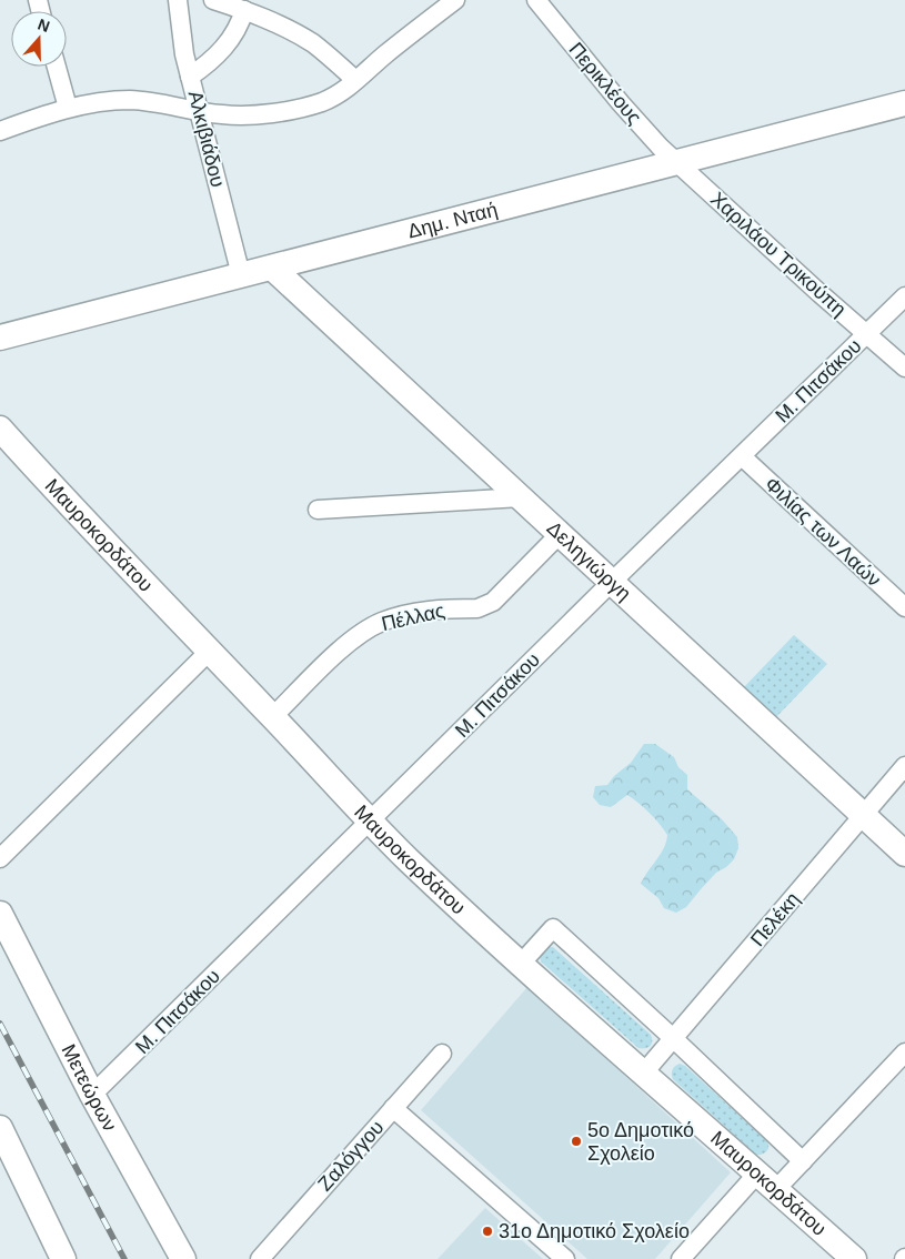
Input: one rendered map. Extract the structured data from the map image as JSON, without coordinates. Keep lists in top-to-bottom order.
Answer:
{
  "streets": {
    "street": [
      "Περικλέους",
      "Αλκιβιάδου",
      "Δημ. Νταή",
      "Χαριλάου Τρικούπη",
      "Μ. Πιτσάκου",
      "Φιλίας των Λαών",
      "Μαυροκορδάτου",
      "Δεληγιώργη",
      "Πέλλας",
      "Πελέκη",
      "Μετεώρων",
      "Ζαλόγγου"
    ]
  },
  "crossings": [
    ["Περικλέους", "Δημ. Νταή"],
    ["Περικλέους", "Χαριλάου Τρικούπη"],
    ["Αλκιβιάδου", "Δημ. Νταή"],
    ["Δημ. Νταή", "Χαριλάου Τρικούπη"],
    ["Δημ. Νταή", "Δεληγιώργη"],
    ["Χαριλάου Τρικούπη", "Μ. Πιτσάκου"],
    ["Μ. Πιτσάκου", "Φιλίας των Λαών"],
    ["Μ. Πιτσάκου", "Μαυροκορδάτου"],
    ["Μ. Πιτσάκου", "Δεληγιώργη"],
    ["Μ. Πιτσάκου", "Μετεώρων"],
    ["Μαυροκορδάτου", "Πέλλας"],
    ["Μαυροκορδάτου", "Πελέκη"],
    ["Δεληγιώργη", "Πέλλας"],
    ["Δεληγιώργη", "Πελέκη"]
  ],
  "places": ["5ο Δημοτικό Σχολείο", "31ο Δημοτικό Σχολείο"],
  "north": "top"
}
